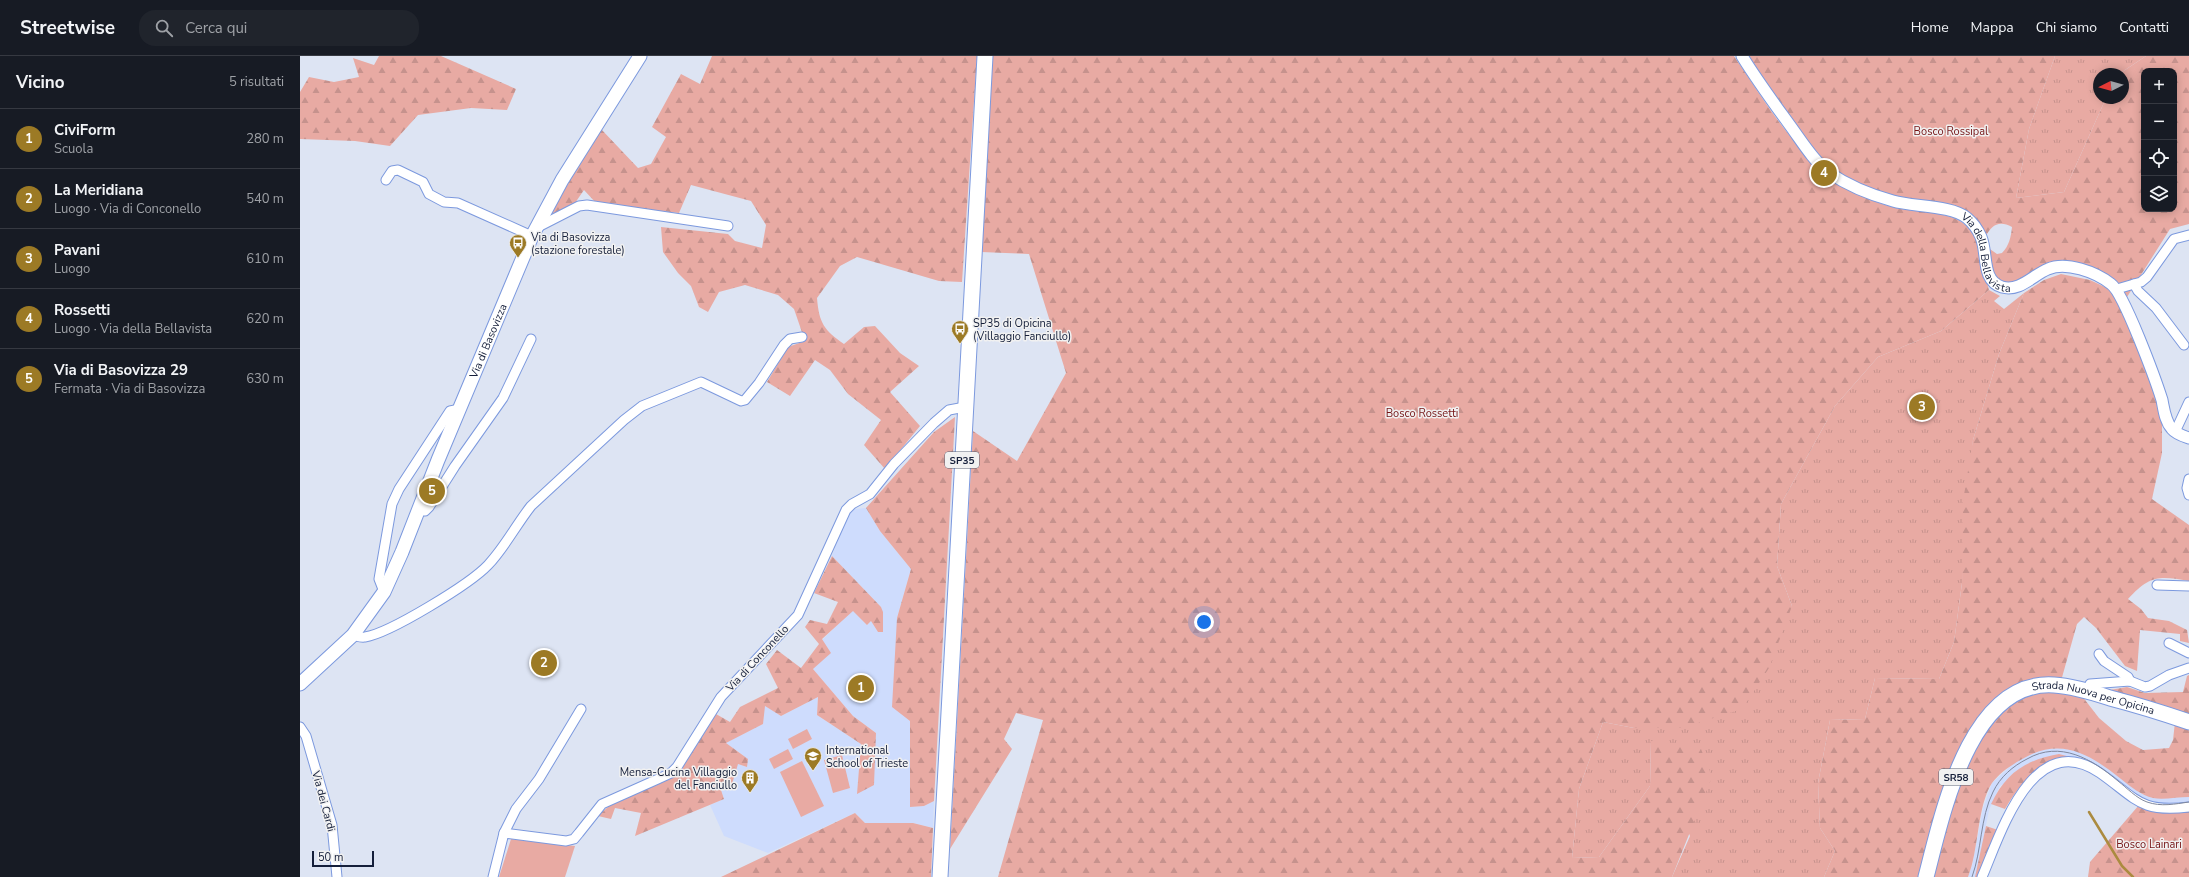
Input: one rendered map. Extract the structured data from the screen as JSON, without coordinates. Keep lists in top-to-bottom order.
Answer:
{
  "streets": {
    "main road": [
      "Via di Basovizza",
      "SP35",
      "Strada Nuova per Opicina",
      "SR58"
    ],
    "street": ["Via della Bellavista", "Via di Conconello", "Via dei Cardi"]
  },
  "crossings": [
    ["SP35", "Via di Conconello"]
  ],
  "parks": ["Bosco Rossipal", "Bosco Rossetti", "Bosco Lainari"],
  "places": {
    "bus stop": ["Via di Basovizza (stazione forestale)", "SP35 di Opicina (Villaggio Fanciullo)"],
    "school or university": ["International School of Trieste"],
    "building": ["Mensa-Cucina Villaggio del Fanciullo"]
  },
  "scale_bar": "50 m",
  "north": "left",
  "page": {
    "header": "Streetwise",
    "search": "Cerca qui",
    "nav": [
      "Home",
      "Mappa",
      "Chi siamo",
      "Contatti"
    ],
    "heading": ["Vicino", "5 risultati"],
    "map_buttons": ["+", "−"],
    "list": [
      {
        "mark": "1",
        "name": "CiviForm",
        "note": "Scuola",
        "value": "280 m"
      },
      {
        "mark": "2",
        "name": "La Meridiana",
        "note": "Luogo · Via di Conconello",
        "value": "540 m"
      },
      {
        "mark": "3",
        "name": "Pavani",
        "note": "Luogo",
        "value": "610 m"
      },
      {
        "mark": "4",
        "name": "Rossetti",
        "note": "Luogo · Via della Bellavista",
        "value": "620 m"
      },
      {
        "mark": "5",
        "name": "Via di Basovizza 29",
        "note": "Fermata · Via di Basovizza",
        "value": "630 m"
      }
    ],
    "pins": [
      "4",
      "3",
      "5",
      "2",
      "1"
    ],
    "scale": "50 m"
  }
}
